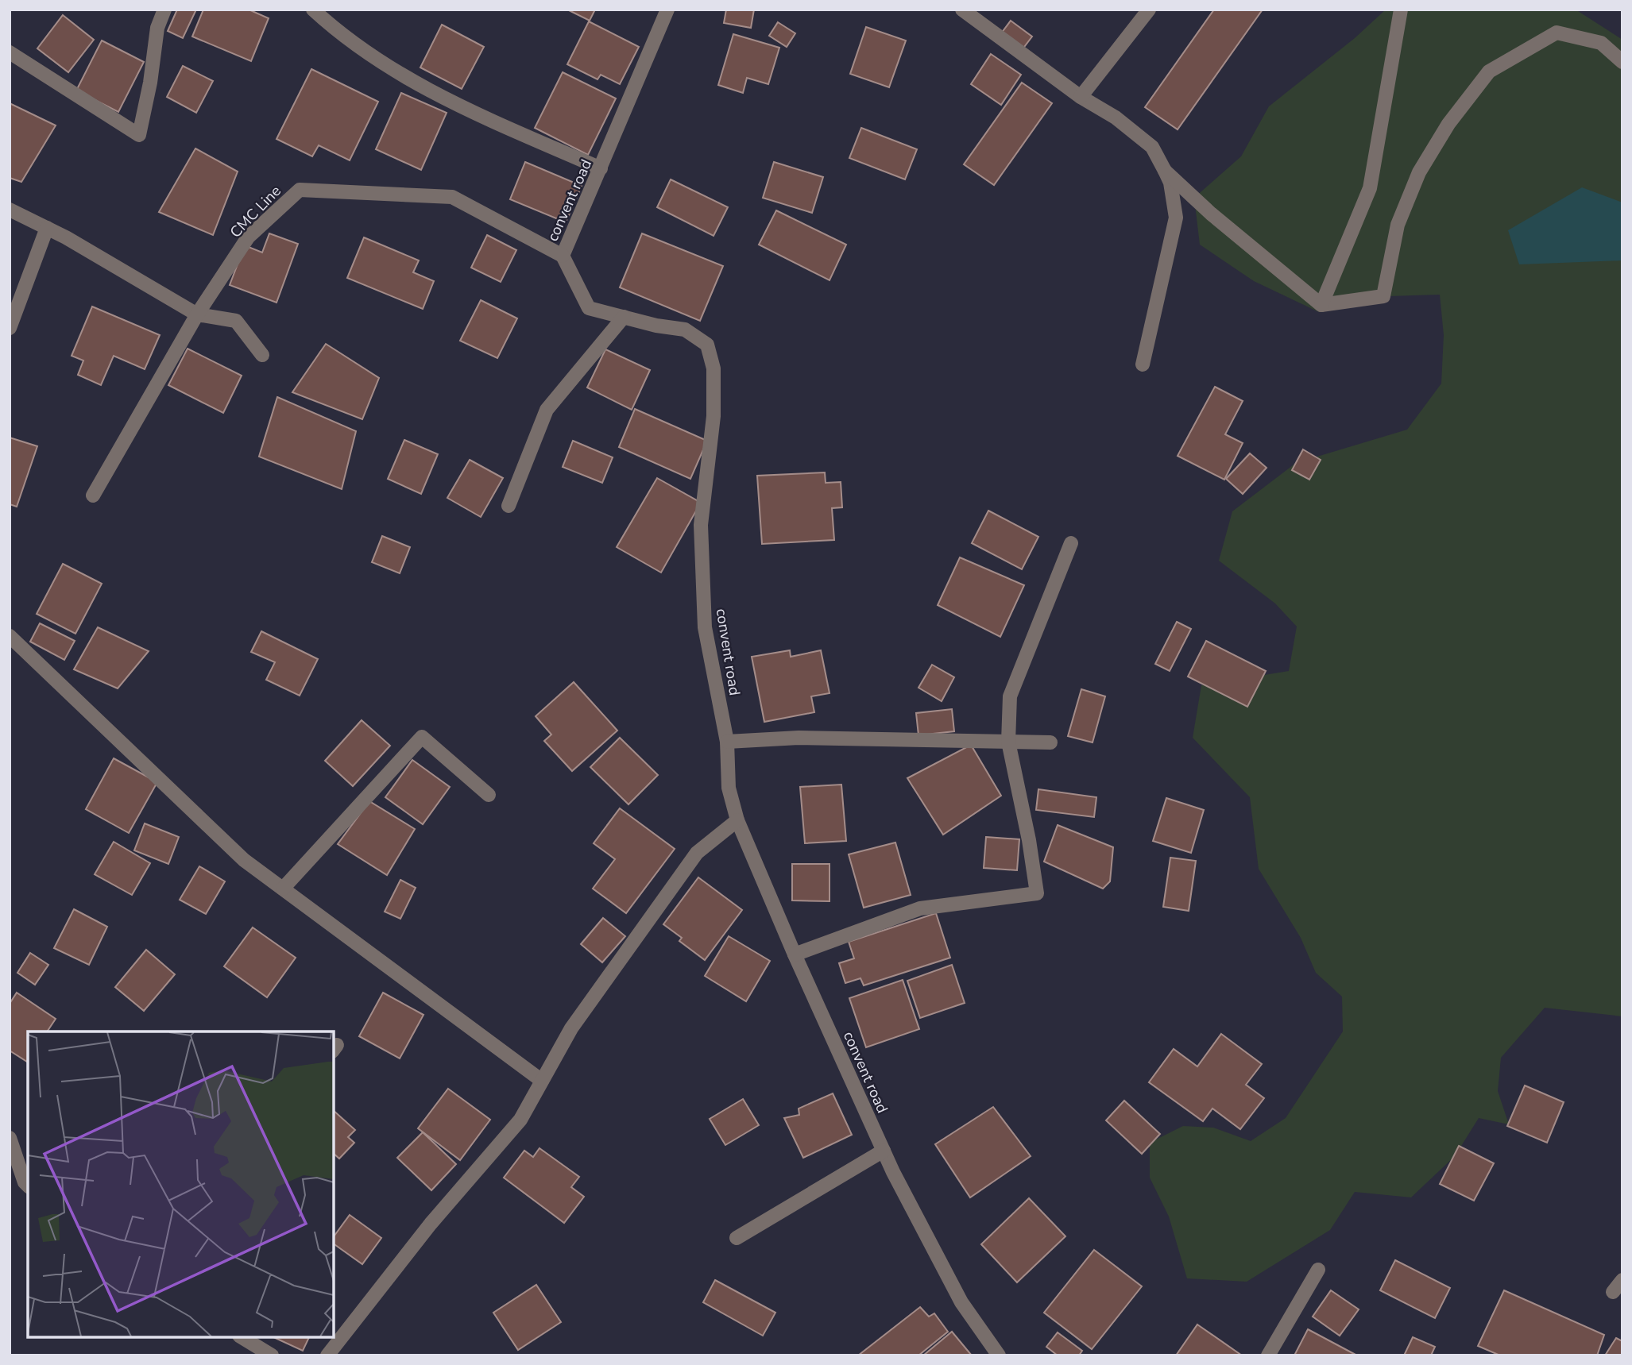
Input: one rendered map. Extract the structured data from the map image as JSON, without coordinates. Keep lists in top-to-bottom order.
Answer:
{
  "streets": {
    "street": ["convent road", "CMC Line"]
  },
  "crossings": [
    ["convent road", "CMC Line"]
  ]
}
